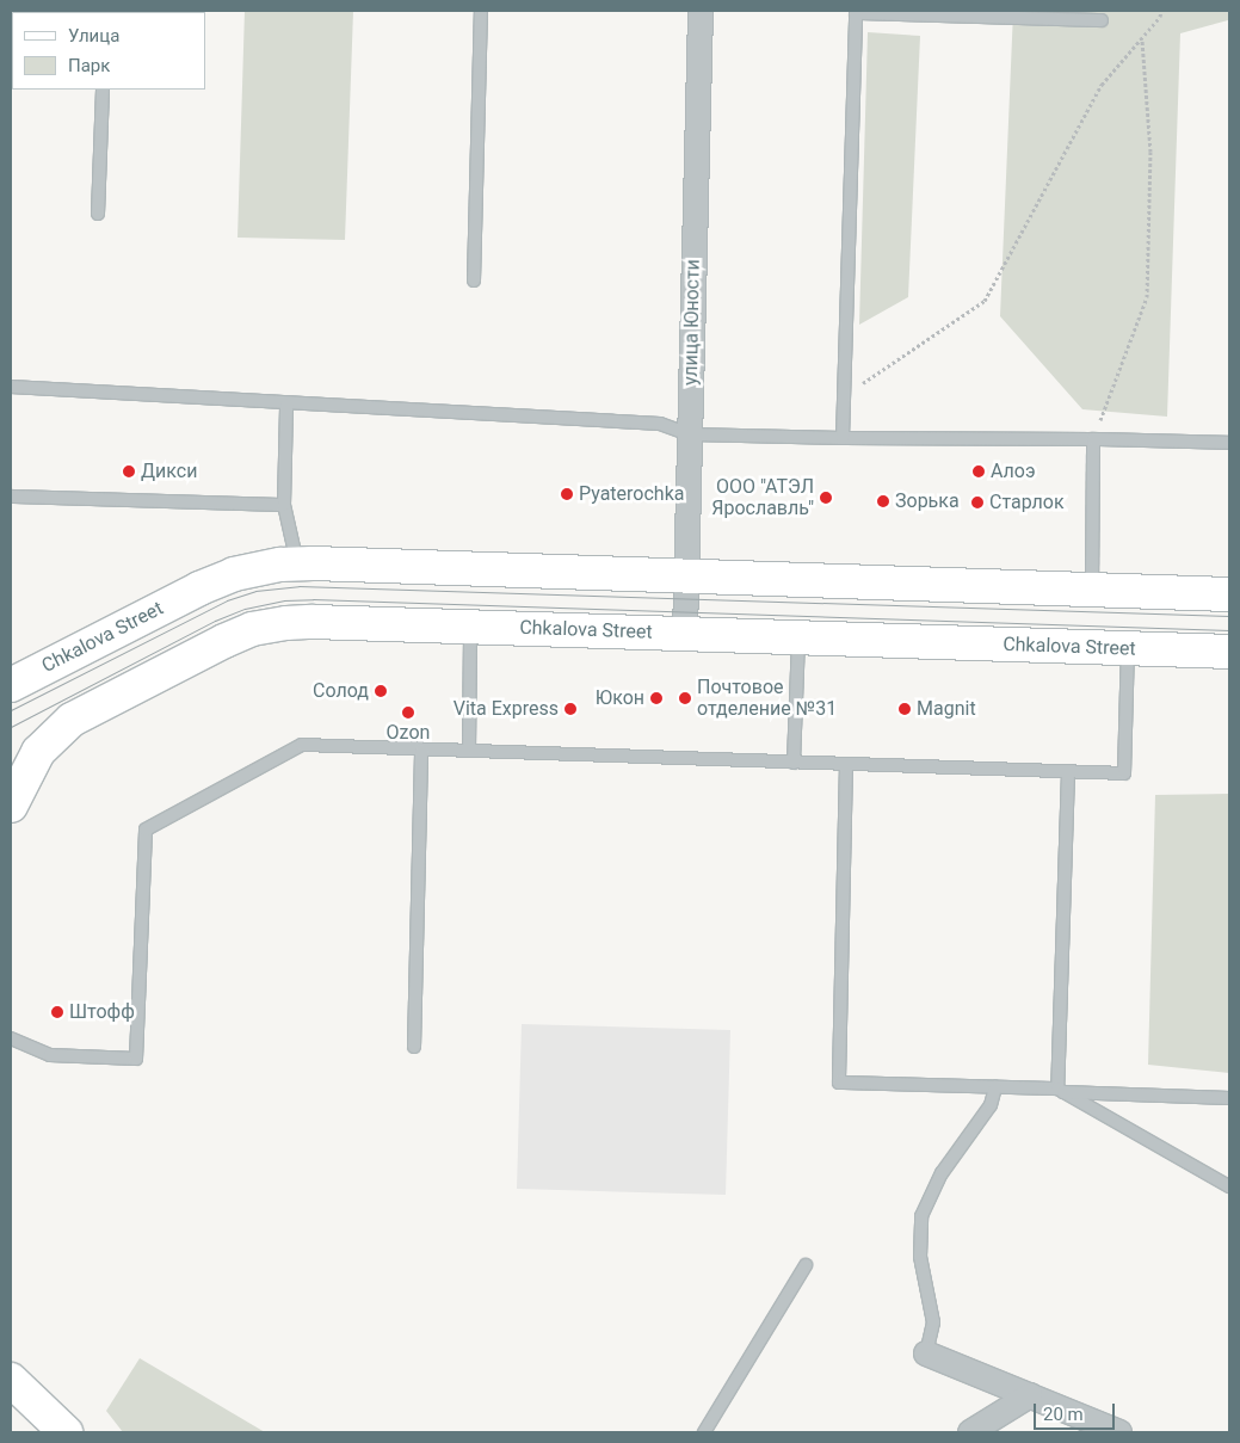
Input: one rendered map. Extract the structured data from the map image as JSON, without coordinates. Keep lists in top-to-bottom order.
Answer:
{
  "streets": {
    "street": ["улица Юности", "Chkalova Street"]
  },
  "crossings": [
    ["улица Юности", "Chkalova Street"]
  ],
  "places": [
    "Дикси",
    "Алоэ",
    "Pyaterochka",
    "ООО \"АТЭЛ Ярославль\"",
    "Зорька",
    "Старлок",
    "Солод",
    "Юкон",
    "Почтовое отделение №31",
    "Vita Express",
    "Magnit",
    "Ozon",
    "Штофф"
  ],
  "legend": ["Улица", "Парк"],
  "scale_bar": "20 m"
}
